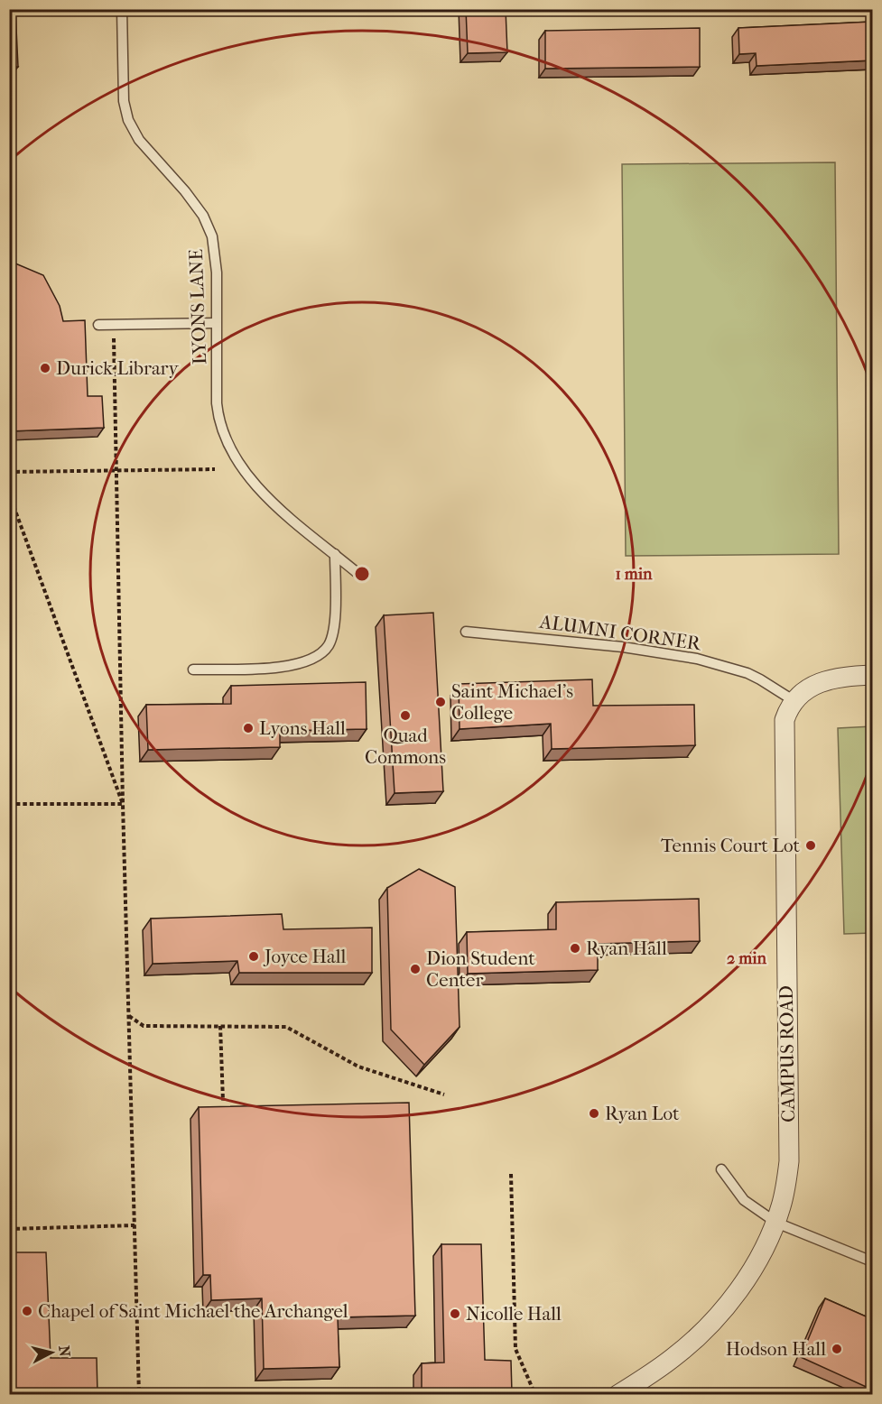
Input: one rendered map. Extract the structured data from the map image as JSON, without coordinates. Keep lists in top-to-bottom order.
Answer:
{
  "streets": {
    "street": ["CAMPUS ROAD"],
    "lane": ["LYONS LANE", "ALUMNI CORNER"]
  },
  "crossings": [
    ["ALUMNI CORNER", "CAMPUS ROAD"]
  ],
  "places": [
    "Durick Library",
    "Saint Michael's College",
    "Quad Commons",
    "Lyons Hall",
    "Tennis Court Lot",
    "Ryan Hall",
    "Joyce Hall",
    "Dion Student Center",
    "Ryan Lot",
    "Chapel of Saint Michael the Archangel",
    "Nicolle Hall",
    "Hodson Hall"
  ],
  "north": "right",
  "rings": ["1 min", "2 min"]
}
